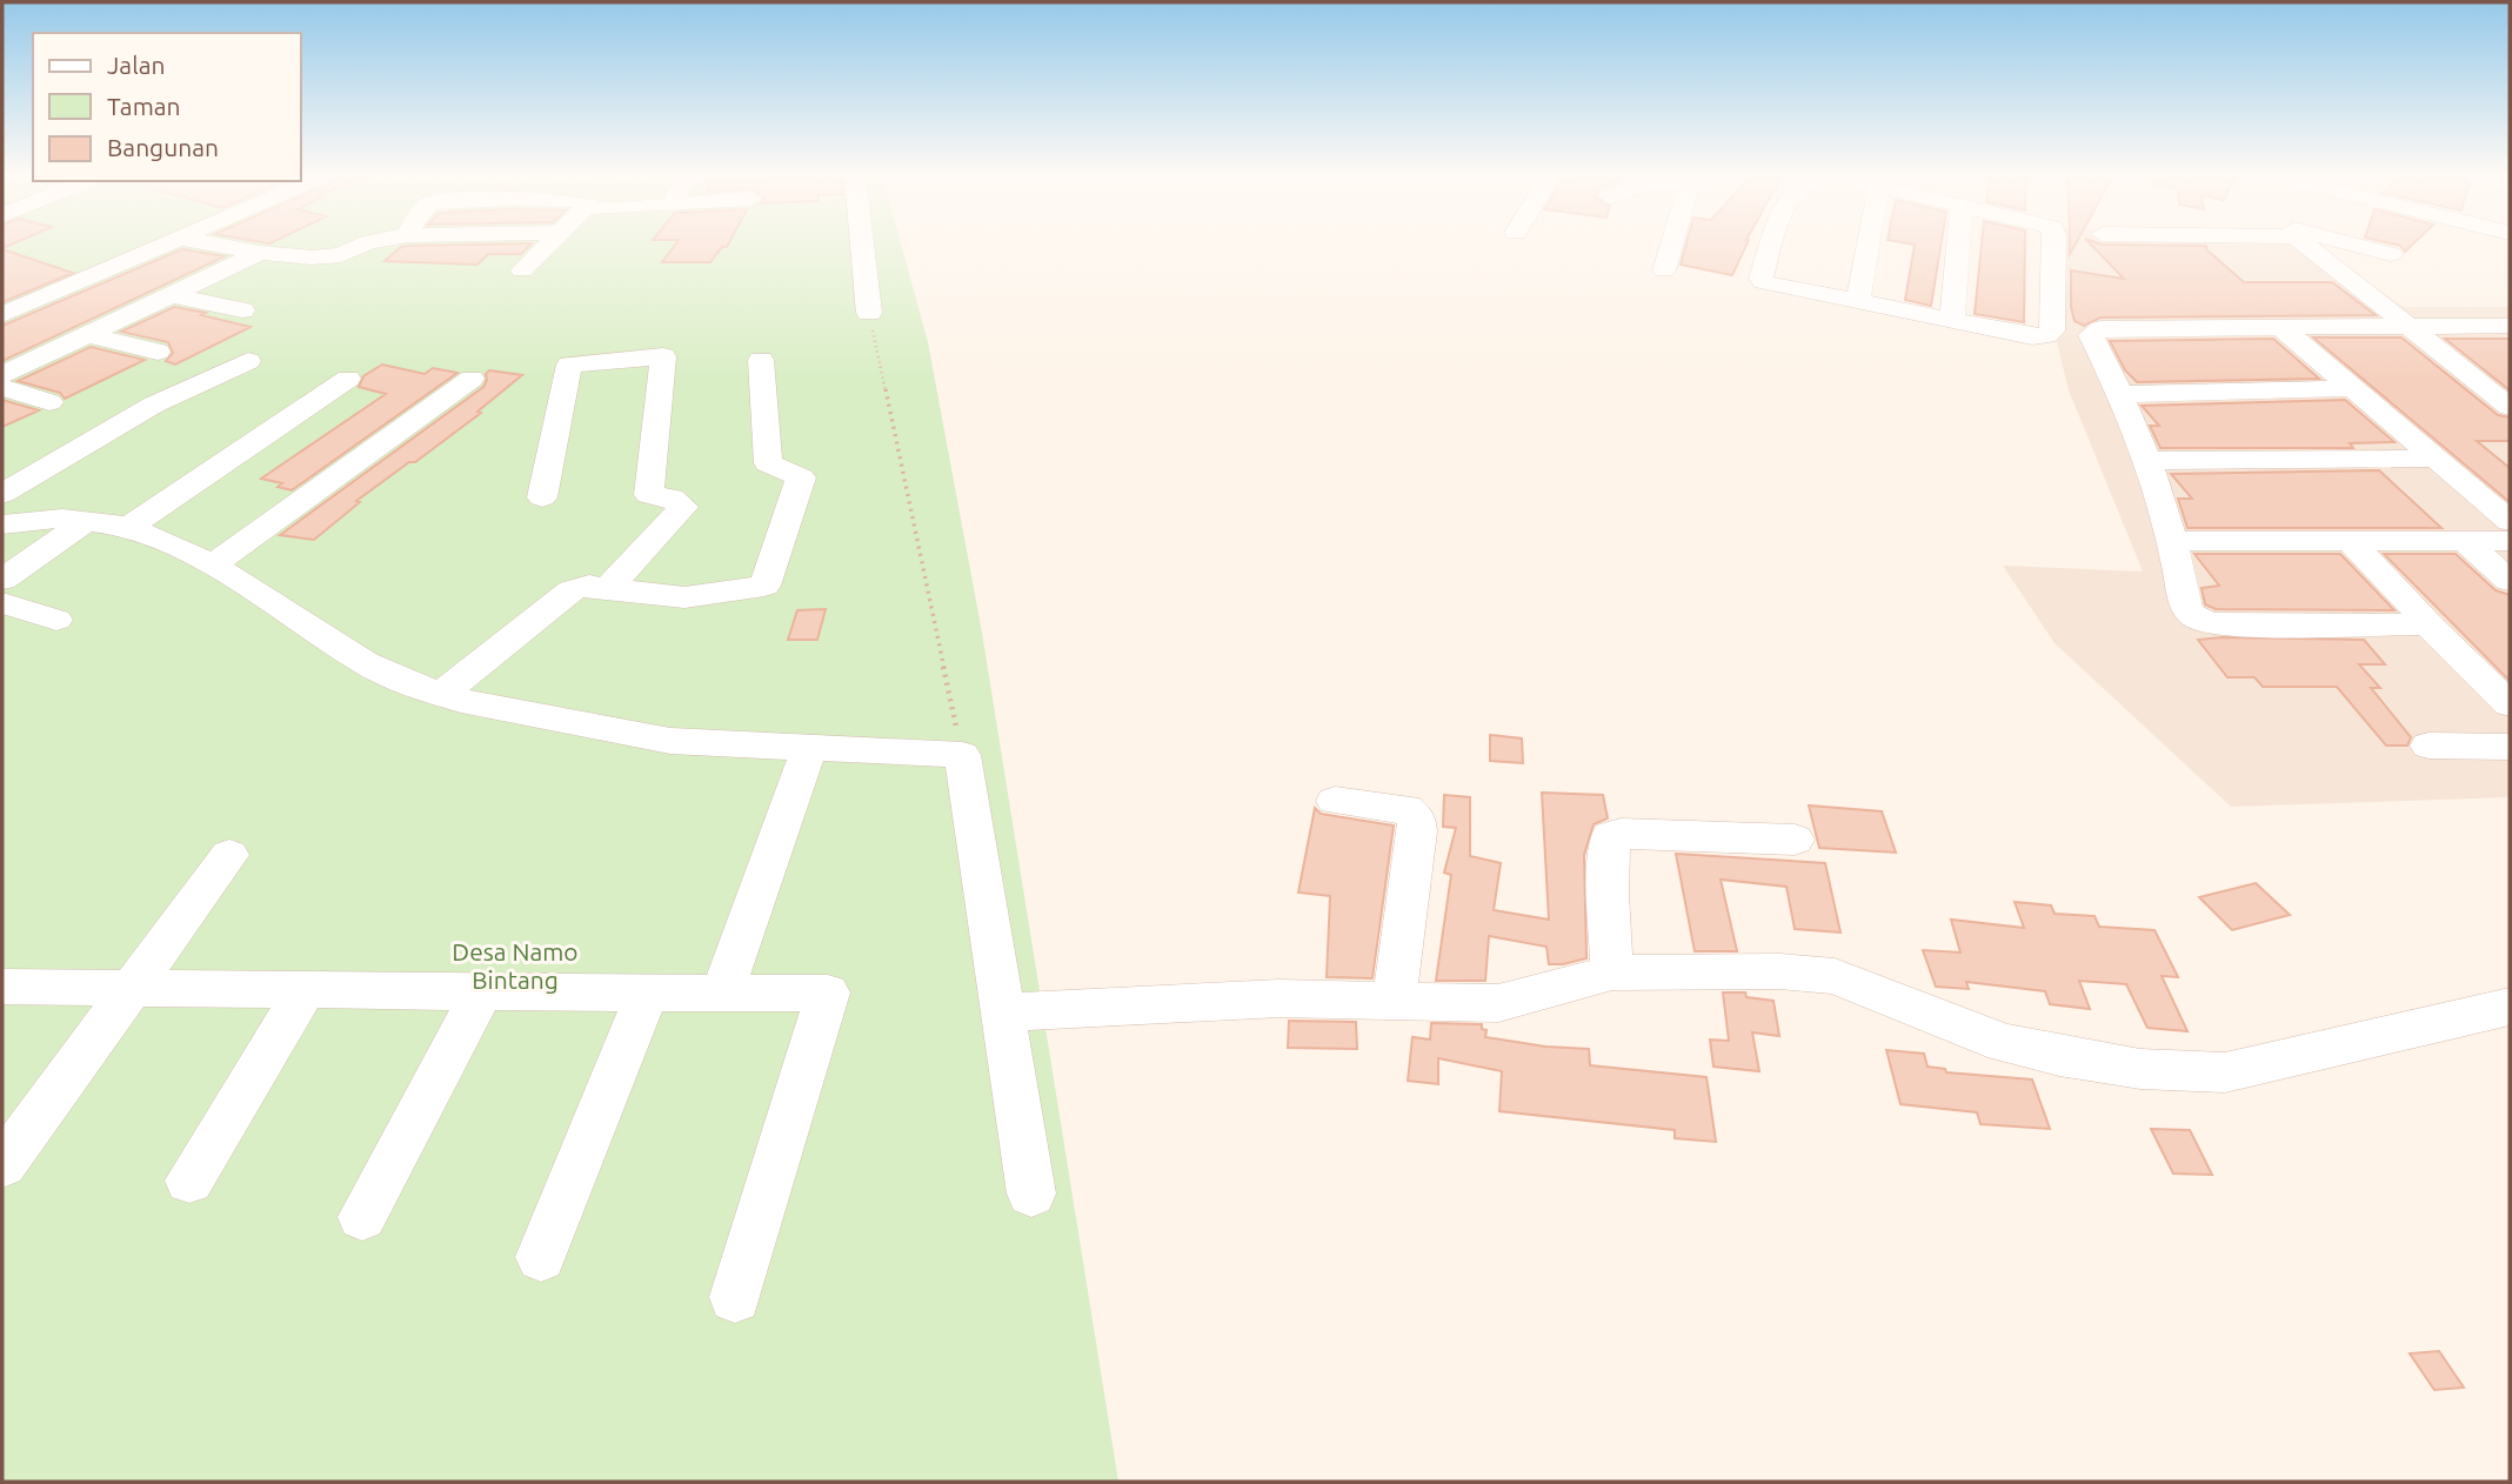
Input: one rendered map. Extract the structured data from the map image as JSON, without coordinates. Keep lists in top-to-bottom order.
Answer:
{
  "parks": ["Desa Namo Bintang"],
  "legend": ["Jalan", "Taman", "Bangunan"]
}
